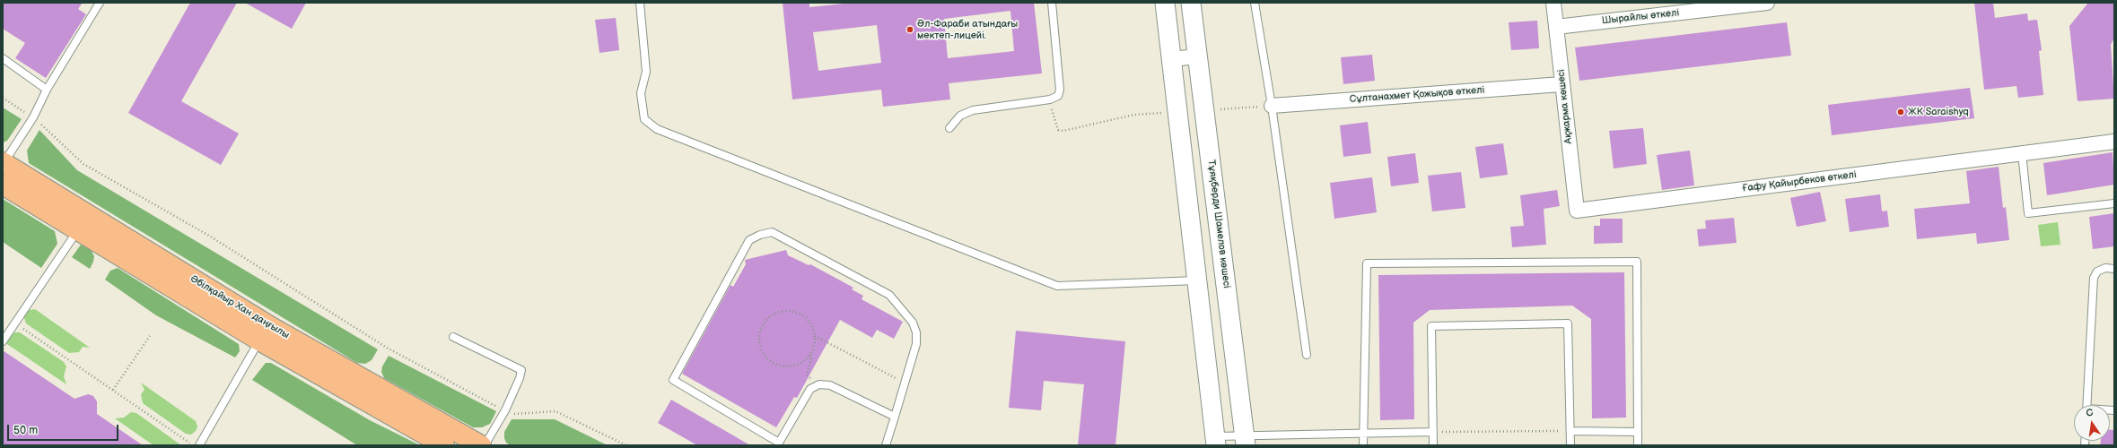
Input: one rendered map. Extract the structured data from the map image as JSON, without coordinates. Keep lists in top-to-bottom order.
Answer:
{
  "streets": {
    "main road": ["Әбілқайыр Хан даңғылы"],
    "street": [
      "Шырайлы өткелі",
      "Сұлтанахмет Қожықов өткелі",
      "Ақжарма көшесі",
      "Ғафу Қайырбеков өткелі",
      "Тұяқберди Шамелов көшесі"
    ]
  },
  "crossings": [
    ["Шырайлы өткелі", "Ақжарма көшесі"],
    ["Сұлтанахмет Қожықов өткелі", "Ақжарма көшесі"],
    ["Ақжарма көшесі", "Ғафу Қайырбеков өткелі"]
  ],
  "places": ["Әл-Фараби атындағы мектеп-лицейі.", "ЖК Saraishyq"],
  "scale_bar": "50 m",
  "north": "top"
}
